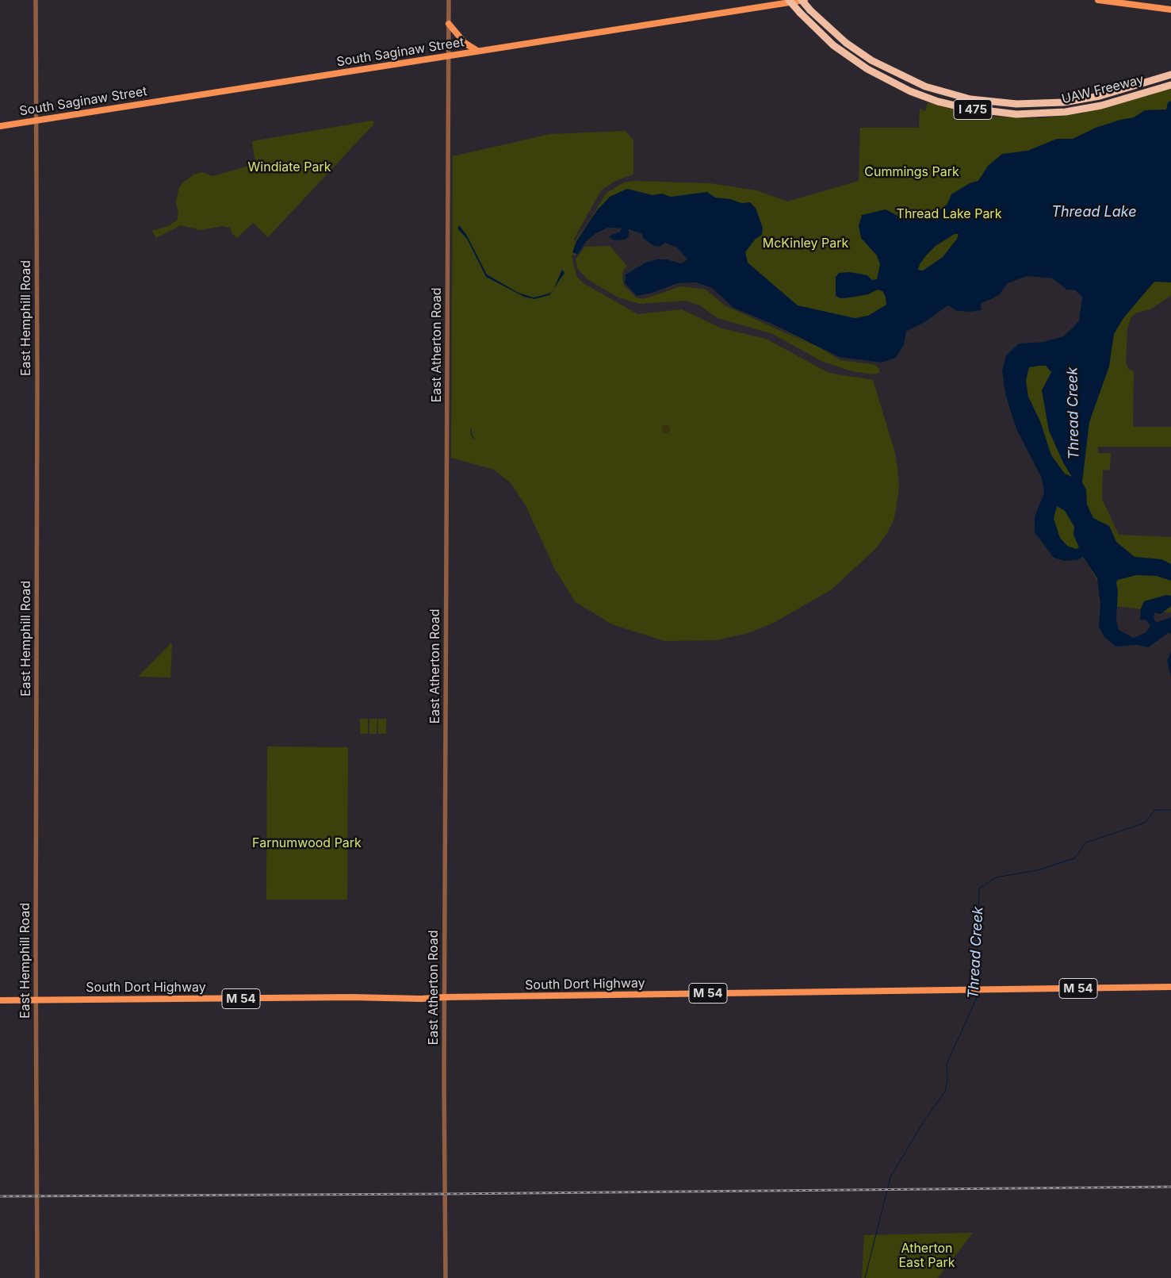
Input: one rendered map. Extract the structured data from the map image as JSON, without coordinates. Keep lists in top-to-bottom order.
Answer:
{
  "streets": {
    "highway": ["UAW Freeway", "I 475"],
    "main road": ["South Saginaw Street", "South Dort Highway", "M 54"],
    "street": ["East Hemphill Road", "East Atherton Road"]
  },
  "crossings": [
    ["South Saginaw Street", "East Hemphill Road"],
    ["South Saginaw Street", "East Atherton Road"],
    ["East Hemphill Road", "South Dort Highway"],
    ["East Atherton Road", "South Dort Highway"]
  ],
  "water": ["Thread Lake", "Thread Creek"],
  "parks": [
    "Windiate Park",
    "Cummings Park",
    "Thread Lake Park",
    "McKinley Park",
    "Farnumwood Park",
    "Atherton East Park"
  ]
}
